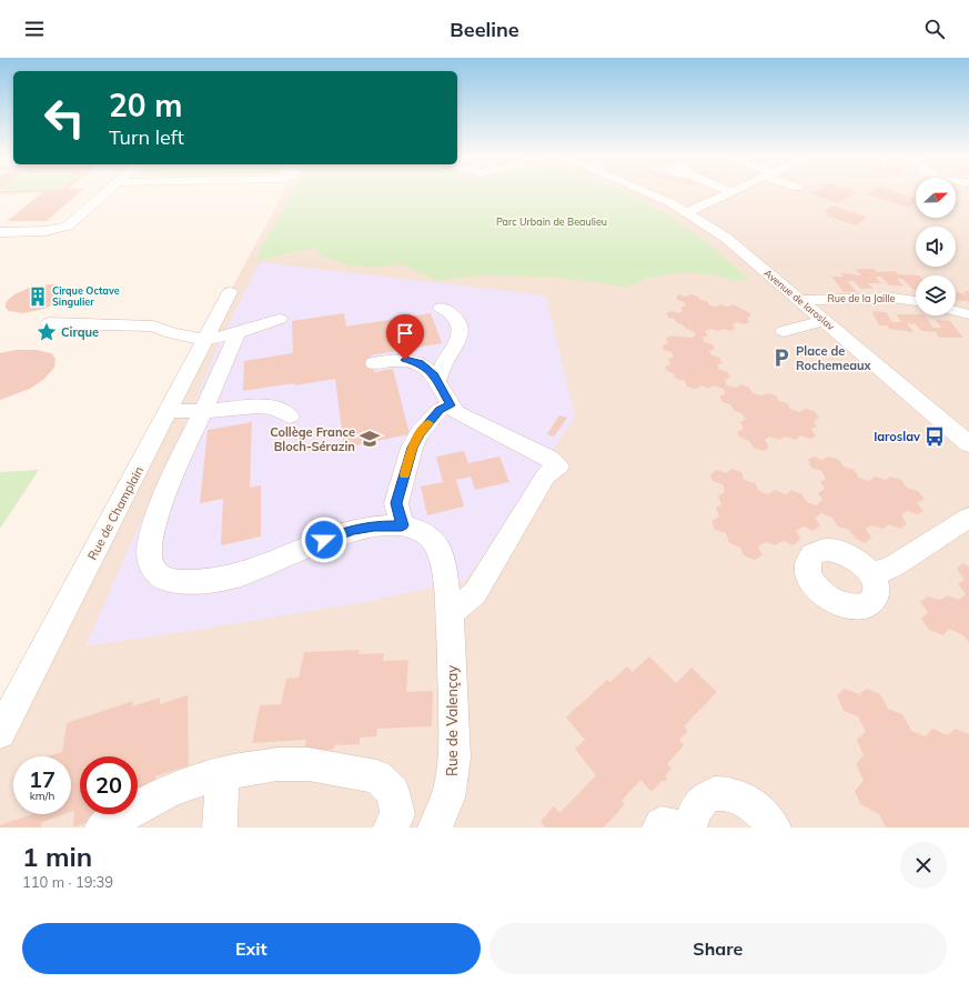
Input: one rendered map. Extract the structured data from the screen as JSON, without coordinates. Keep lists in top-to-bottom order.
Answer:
{
  "streets": {
    "street": [
      "Rue de la Jaille",
      "Avenue de Iaroslav",
      "Rue de Champlain",
      "Rue de Valençay"
    ]
  },
  "crossings": [
    ["Rue de la Jaille", "Avenue de Iaroslav"]
  ],
  "parks": ["Parc Urbain de Beaulieu"],
  "places": {
    "building": ["Cirque Octave Singulier"],
    "place": ["Cirque"],
    "parking": ["Place de Rochemeaux"],
    "bus stop": ["Iaroslav"],
    "school or university": ["Collège France Bloch-Sérazin"]
  },
  "north": "right",
  "page": {
    "header": "Beeline",
    "turn": ["20 m", "Turn left"],
    "speed": "17 km/h",
    "limit": "20",
    "heading": ["1 min", "110 m · 19:39"],
    "buttons": ["Exit", "Share"]
  }
}
